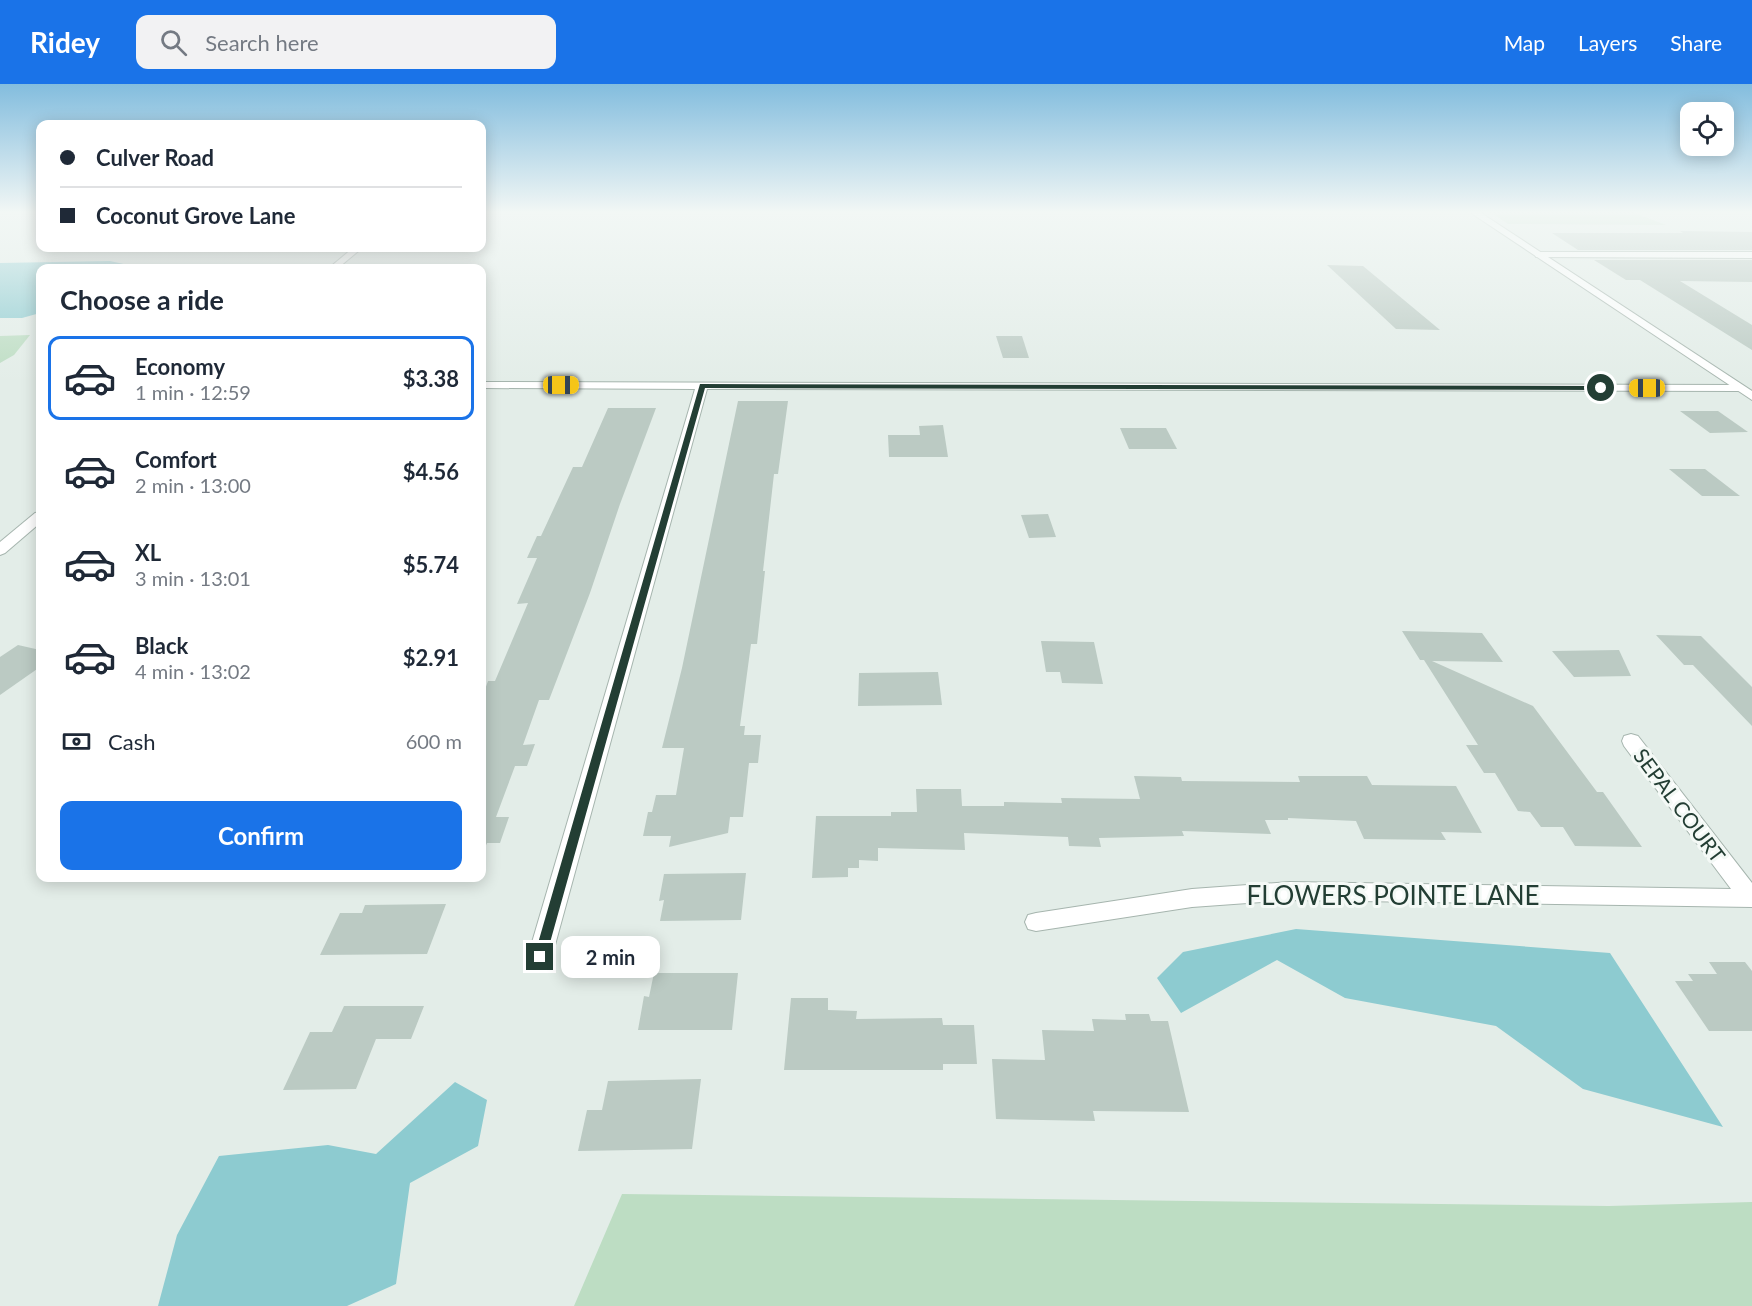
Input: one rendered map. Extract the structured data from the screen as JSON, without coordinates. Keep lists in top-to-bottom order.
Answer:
{
  "streets": {
    "street": ["SEPAL COURT", "FLOWERS POINTE LANE"]
  },
  "crossings": [
    ["SEPAL COURT", "FLOWERS POINTE LANE"]
  ],
  "page": {
    "header": "Ridey",
    "search": "Search here",
    "nav": ["Map", "Layers", "Share"],
    "banner": ["Culver Road", "Coconut Grove Lane"],
    "heading": "Choose a ride",
    "list": [
      {
        "name": "Economy",
        "note": "1 min · 12:59",
        "value": "$3.38"
      },
      {
        "name": "Comfort",
        "note": "2 min · 13:00",
        "value": "$4.56"
      },
      {
        "name": "XL",
        "note": "3 min · 13:01",
        "value": "$5.74"
      },
      {
        "name": "Black",
        "note": "4 min · 13:02",
        "value": "$2.91"
      }
    ],
    "pay": ["Cash", "600 m"],
    "buttons": "Confirm",
    "bubble": "2 min"
  }
}
